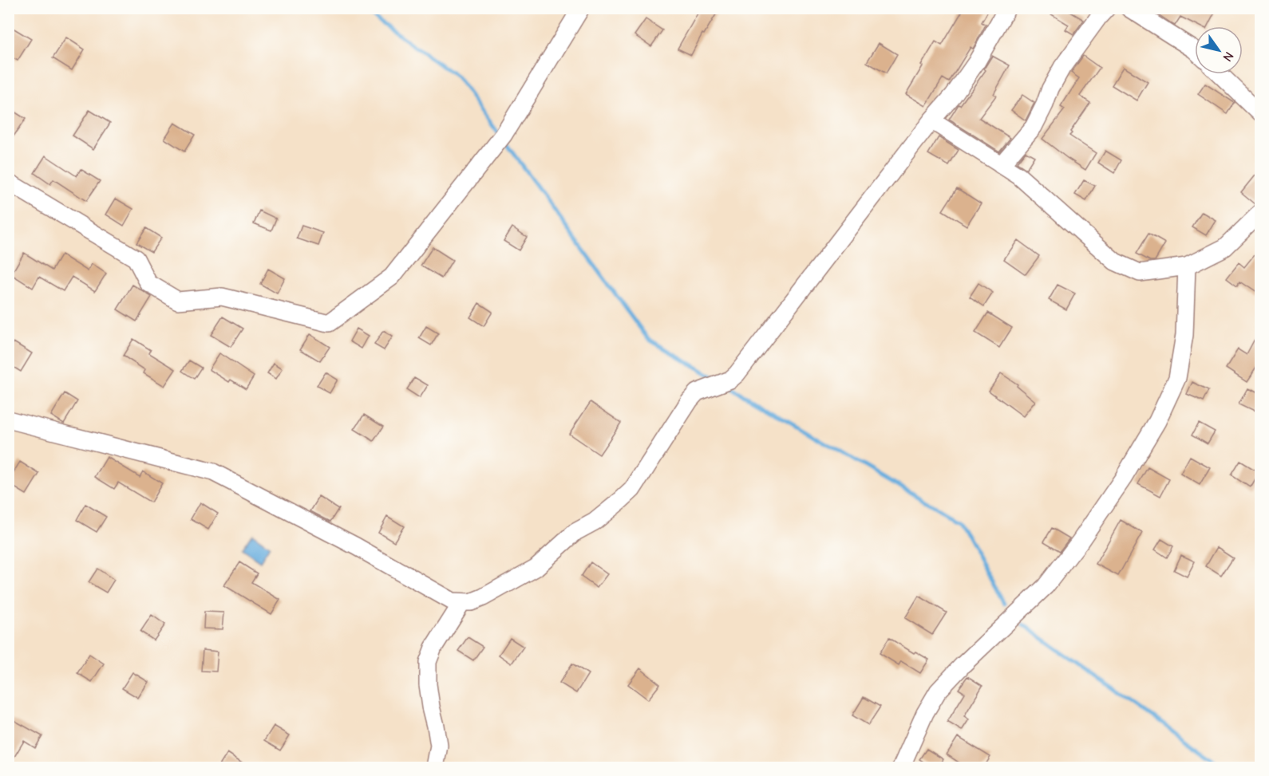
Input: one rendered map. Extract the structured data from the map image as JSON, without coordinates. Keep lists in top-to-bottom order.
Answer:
{
  "north": "bottom right"
}
